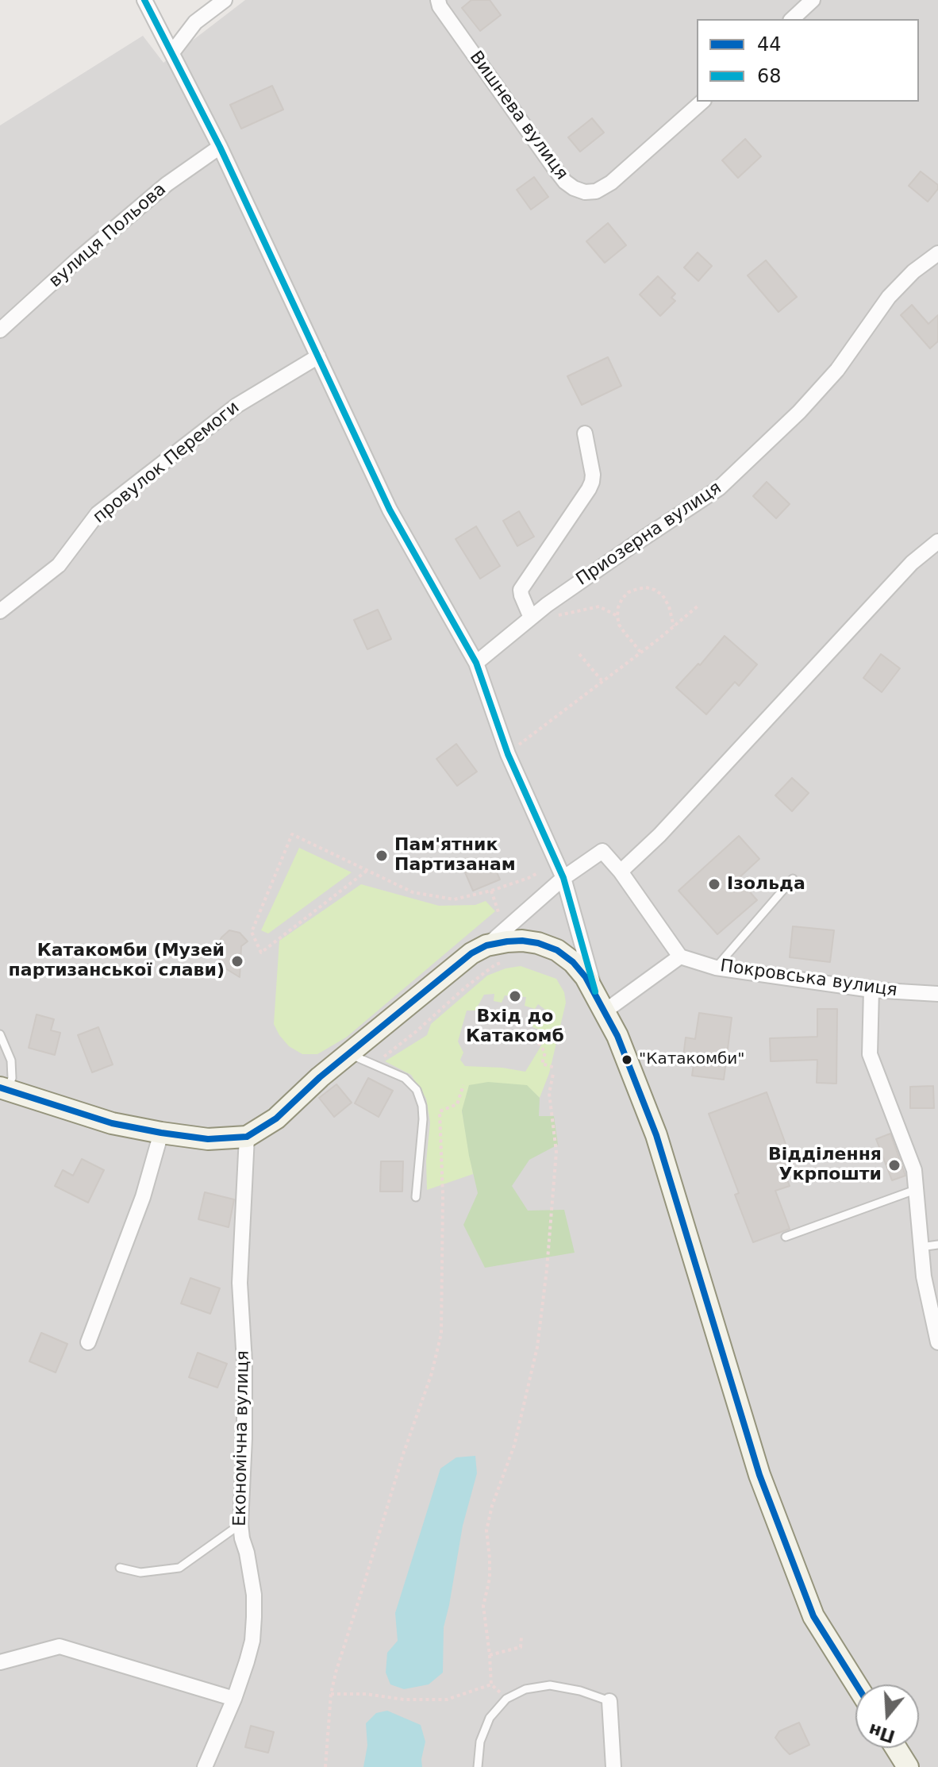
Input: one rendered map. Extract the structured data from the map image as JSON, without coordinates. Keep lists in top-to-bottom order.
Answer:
{
  "streets": {
    "street": [
      "Вишнева вулиця",
      "вулиця Польова",
      "провулок Перемоги",
      "Приозерна вулиця",
      "Покровська вулиця",
      "Економічна вулиця"
    ]
  },
  "places": [
    "Пам'ятник Партизанам",
    "Ізольда",
    "Катакомби (Музей партизанської слави)",
    "Вхід до Катакомб",
    "\"Катакомби\"",
    "Відділення Укрпошти"
  ],
  "lines": ["transit line 68", "transit line 44"],
  "legend": ["44", "68"],
  "north": "bottom"
}
